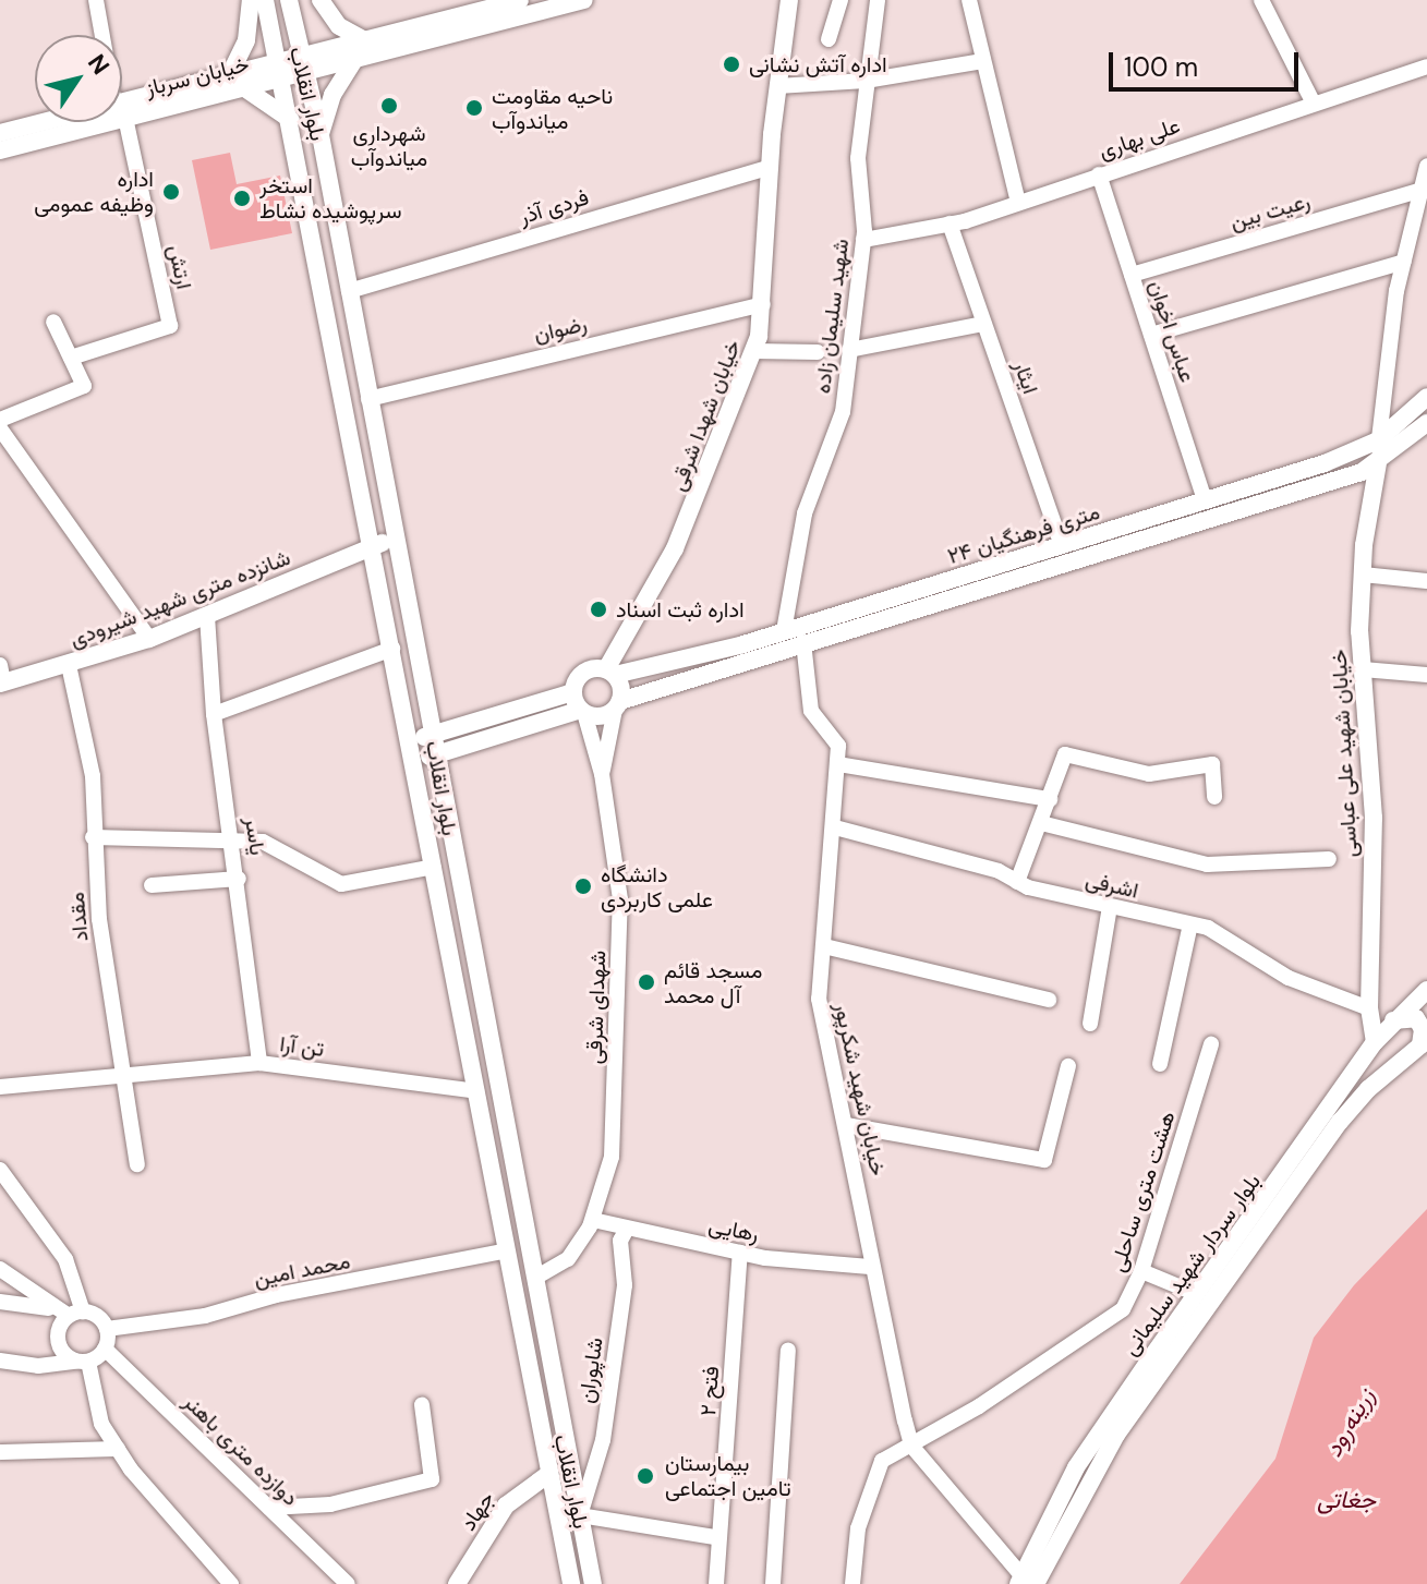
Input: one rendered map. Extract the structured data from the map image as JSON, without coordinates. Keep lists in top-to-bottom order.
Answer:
{
  "streets": {
    "main road": [
      "خیابان سرباز",
      "بلوار انقلاب",
      "خیابان شهدا شرقی",
      "۲۴ متری فرهنگیان",
      "شانزده متری شهید شیرودی",
      "خیابان شهید علی عباسی",
      "بلوار سردار شهید سلیمانی",
      "جهاد"
    ],
    "street": [
      "علی بهاری",
      "فردی آذر",
      "رعیت بین",
      "ارتش",
      "شهید سلیمان زاده",
      "رضوان",
      "عباس اخوان",
      "ایثار",
      "یاسر",
      "اشرفی",
      "مقداد",
      "شهدای شرقی",
      "تن آرا",
      "خیابان شهید شکرپور",
      "هشت متری ساحلی",
      "رهایی",
      "محمد امین",
      "شاپوران",
      "فتح ۲",
      "دوازده متری باهنر"
    ]
  },
  "crossings": [
    ["خیابان سرباز", "بلوار انقلاب"],
    ["بلوار انقلاب", "فردی آذر"],
    ["بلوار انقلاب", "رضوان"],
    ["بلوار انقلاب", "شانزده متری شهید شیرودی"],
    ["بلوار انقلاب", "شهدای شرقی"],
    ["بلوار انقلاب", "تن آرا"],
    ["بلوار انقلاب", "محمد امین"],
    ["بلوار انقلاب", "شاپوران"],
    ["بلوار انقلاب", "جهاد"],
    ["علی بهاری", "شهید سلیمان زاده"],
    ["علی بهاری", "عباس اخوان"],
    ["علی بهاری", "ایثار"],
    ["فردی آذر", "خیابان شهدا شرقی"],
    ["رعیت بین", "عباس اخوان"],
    ["شهید سلیمان زاده", "۲۴ متری فرهنگیان"],
    ["رضوان", "خیابان شهدا شرقی"],
    ["عباس اخوان", "۲۴ متری فرهنگیان"],
    ["ایثار", "۲۴ متری فرهنگیان"],
    ["خیابان شهدا شرقی", "۲۴ متری فرهنگیان"],
    ["۲۴ متری فرهنگیان", "خیابان شهید علی عباسی"],
    ["۲۴ متری فرهنگیان", "شهدای شرقی"],
    ["۲۴ متری فرهنگیان", "خیابان شهید شکرپور"],
    ["شانزده متری شهید شیرودی", "یاسر"],
    ["شانزده متری شهید شیرودی", "مقداد"],
    ["خیابان شهید علی عباسی", "اشرفی"],
    ["خیابان شهید علی عباسی", "بلوار سردار شهید سلیمانی"],
    ["یاسر", "تن آرا"],
    ["اشرفی", "خیابان شهید شکرپور"],
    ["مقداد", "تن آرا"],
    ["شهدای شرقی", "رهایی"],
    ["خیابان شهید شکرپور", "هشت متری ساحلی"],
    ["خیابان شهید شکرپور", "رهایی"],
    ["رهایی", "شاپوران"],
    ["رهایی", "فتح ۲"],
    ["محمد امین", "دوازده متری باهنر"]
  ],
  "water": ["زرینه‌رود", "جغاتی"],
  "places": [
    "اداره آتش نشانی",
    "شهرداری میاندوآب",
    "ناحیه مقاومت میاندوآب",
    "اداره وظیفه عمومی",
    "استخر سرپوشیده نشاط",
    "اداره ثبت اسناد",
    "دانشگاه علمی کاربردی",
    "مسجد قائم آل محمد",
    "بیمارستان تامین اجتماعی"
  ],
  "scale_bar": "100 m",
  "north": "top right"
}
